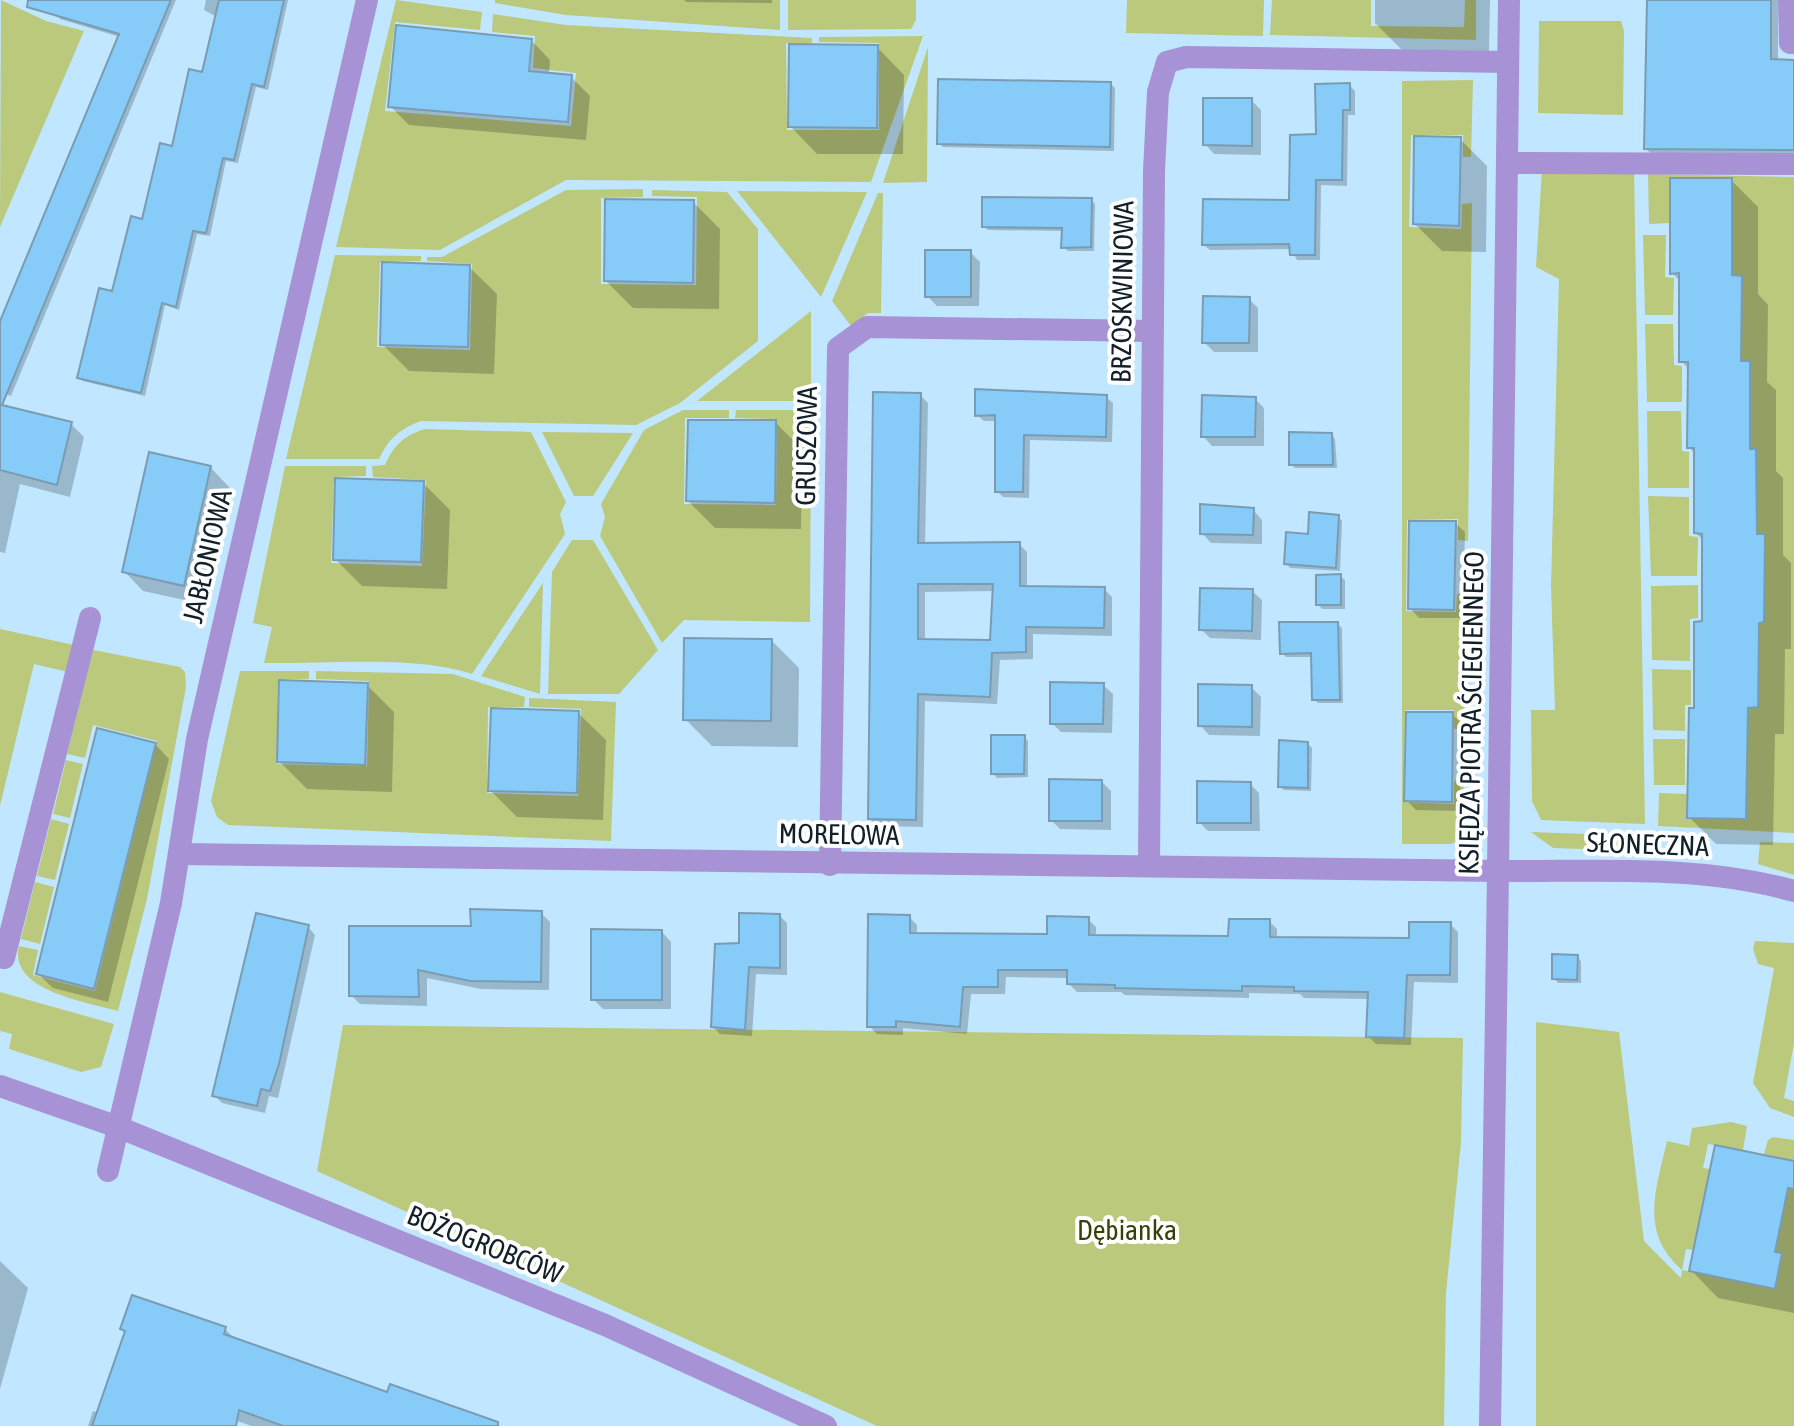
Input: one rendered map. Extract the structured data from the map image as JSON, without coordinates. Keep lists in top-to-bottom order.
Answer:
{
  "streets": {
    "street": [
      "BRZOSKWINIOWA",
      "GRUSZOWA",
      "JABŁONIOWA",
      "KSIĘDZA PIOTRA ŚCIEGIENNEGO",
      "MORELOWA",
      "SŁONECZNA",
      "BOŻOGROBCÓW"
    ]
  },
  "crossings": [
    ["BRZOSKWINIOWA", "GRUSZOWA"],
    ["BRZOSKWINIOWA", "KSIĘDZA PIOTRA ŚCIEGIENNEGO"],
    ["BRZOSKWINIOWA", "MORELOWA"],
    ["GRUSZOWA", "MORELOWA"],
    ["JABŁONIOWA", "MORELOWA"],
    ["JABŁONIOWA", "BOŻOGROBCÓW"],
    ["KSIĘDZA PIOTRA ŚCIEGIENNEGO", "MORELOWA"],
    ["KSIĘDZA PIOTRA ŚCIEGIENNEGO", "SŁONECZNA"],
    ["MORELOWA", "SŁONECZNA"]
  ],
  "parks": ["Dębianka"]
}
